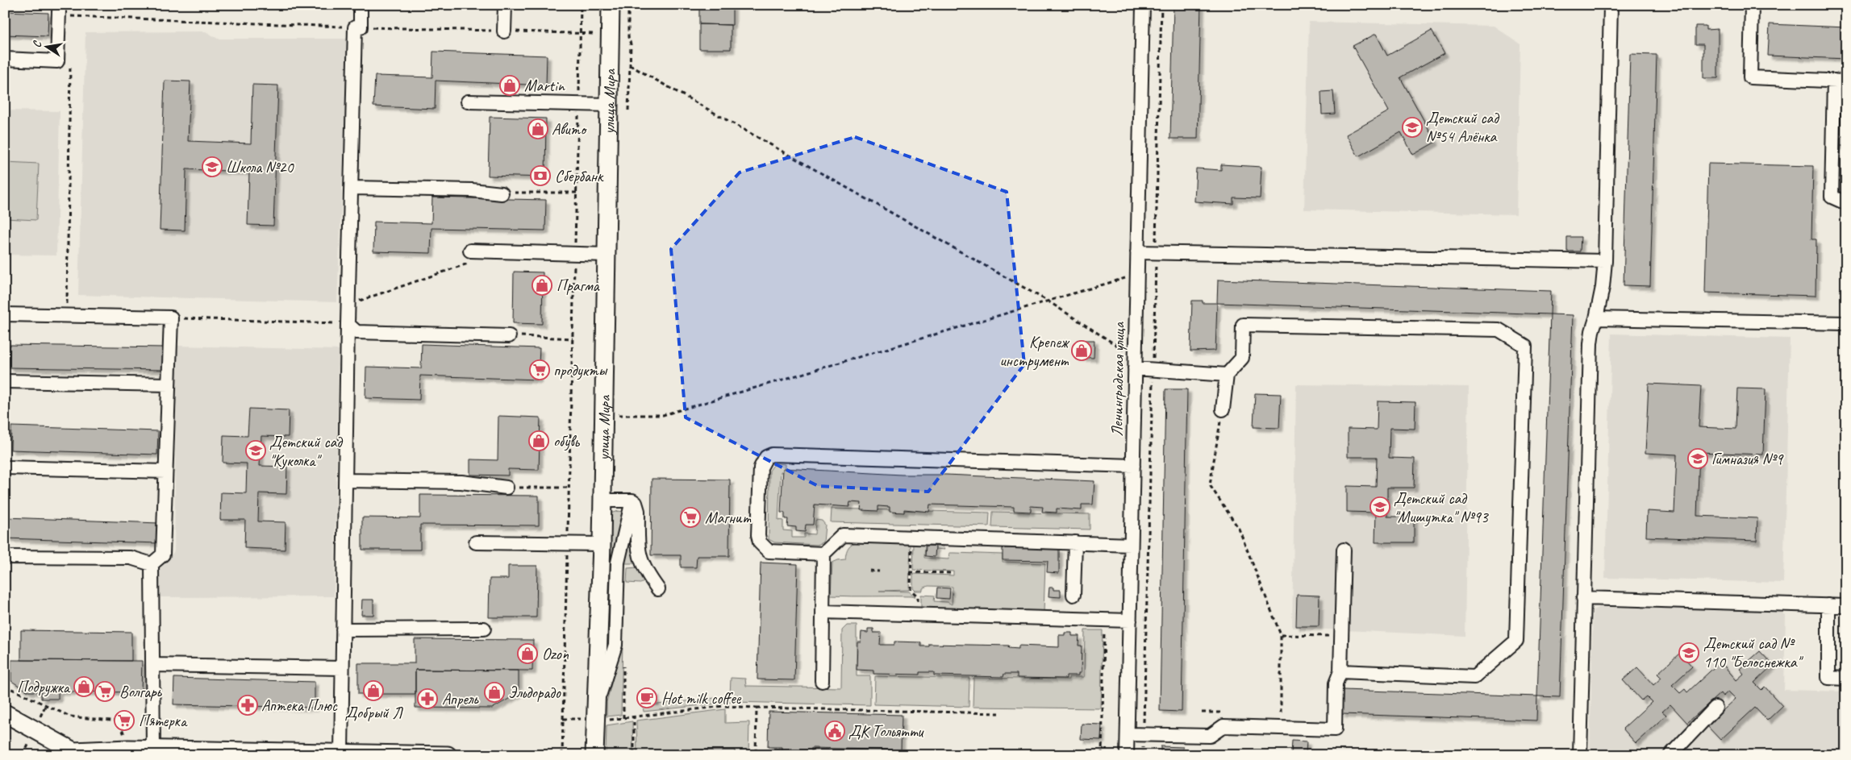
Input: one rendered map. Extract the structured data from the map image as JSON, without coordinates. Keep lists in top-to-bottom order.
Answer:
{
  "streets": {
    "main road": ["улица Мира"],
    "street": ["Ленинградская улица"]
  },
  "places": {
    "shop": [
      "Martin",
      "Авито",
      "Прагма",
      "Крепеж инструмент",
      "обувь",
      "Ozon",
      "Подружка",
      "Добрый Л",
      "Эльдорадо"
    ],
    "school or university": [
      "Детский сад №54 Алёнка",
      "Школа №20",
      "Детский сад \"Куколка\"",
      "Гимназия №9",
      "Детский сад \"Мишутка\" №93",
      "Детский сад № 110 \"Белоснежка\""
    ],
    "bank": ["Сбербанк"],
    "supermarket": [
      "продукты",
      "Магнит",
      "Волгарь",
      "Пятерка"
    ],
    "cafe": ["Hot milk coffee"],
    "pharmacy": ["Апрель", "Аптека Плюс"],
    "public building": ["ДК Тольятти"]
  },
  "north": "left"
}
